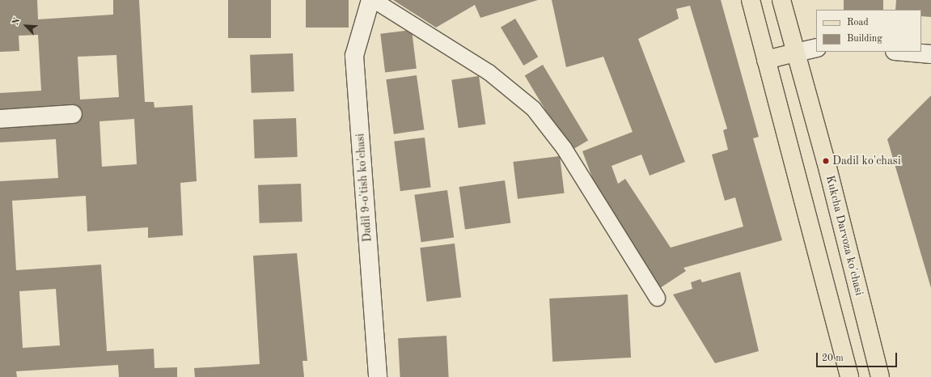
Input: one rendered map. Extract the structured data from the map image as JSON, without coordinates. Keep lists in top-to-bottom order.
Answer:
{
  "streets": {
    "main road": ["Kukcha Darvoza ko'chasi"],
    "street": ["Dadil 9-o'tish ko'chasi"]
  },
  "places": ["Dadil ko'chasi"],
  "legend": ["Road", "Building"],
  "scale_bar": "20 m",
  "north": "top left"
}
